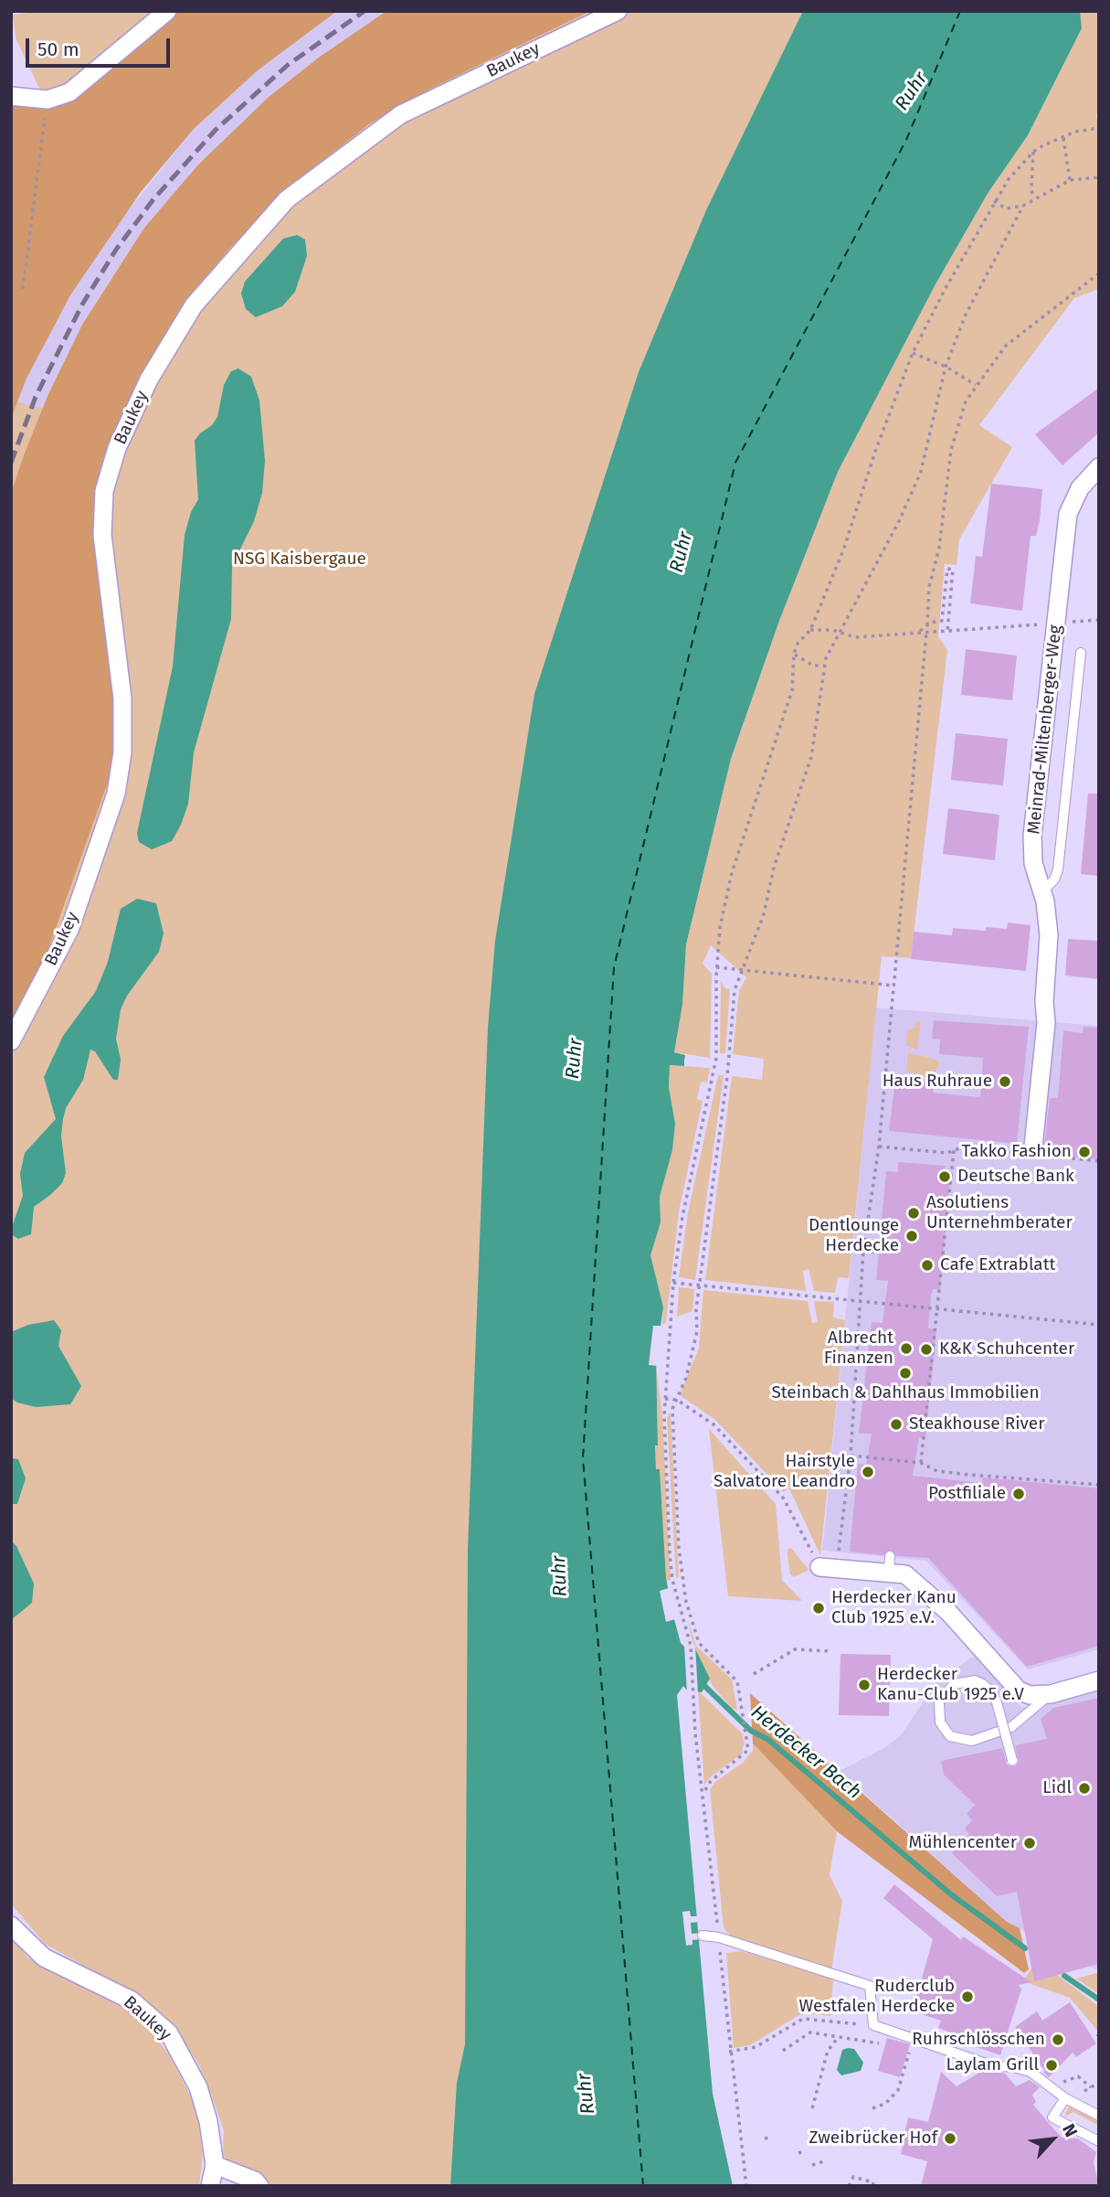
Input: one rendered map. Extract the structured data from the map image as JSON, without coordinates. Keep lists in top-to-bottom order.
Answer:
{
  "streets": {
    "street": ["Baukey", "Meinrad-Miltenberger-Weg"]
  },
  "water": ["Ruhr", "Herdecker Bach"],
  "parks": ["NSG Kaisbergaue"],
  "places": [
    "Haus Ruhraue",
    "Takko Fashion",
    "Deutsche Bank",
    "Asolutiens Unternehmberater",
    "Dentlounge Herdecke",
    "Cafe Extrablatt",
    "Albrecht Finanzen",
    "K&K Schuhcenter",
    "Steinbach & Dahlhaus Immobilien",
    "Steakhouse River",
    "Hairstyle Salvatore Leandro",
    "Postfiliale",
    "Herdecker Kanu Club 1925 e.V.",
    "Herdecker Kanu-Club 1925 e.V",
    "Lidl",
    "Mühlencenter",
    "Ruderclub Westfalen Herdecke",
    "Ruhrschlösschen",
    "Laylam Grill",
    "Zweibrücker Hof"
  ],
  "scale_bar": "50 m",
  "north": "top right"
}
